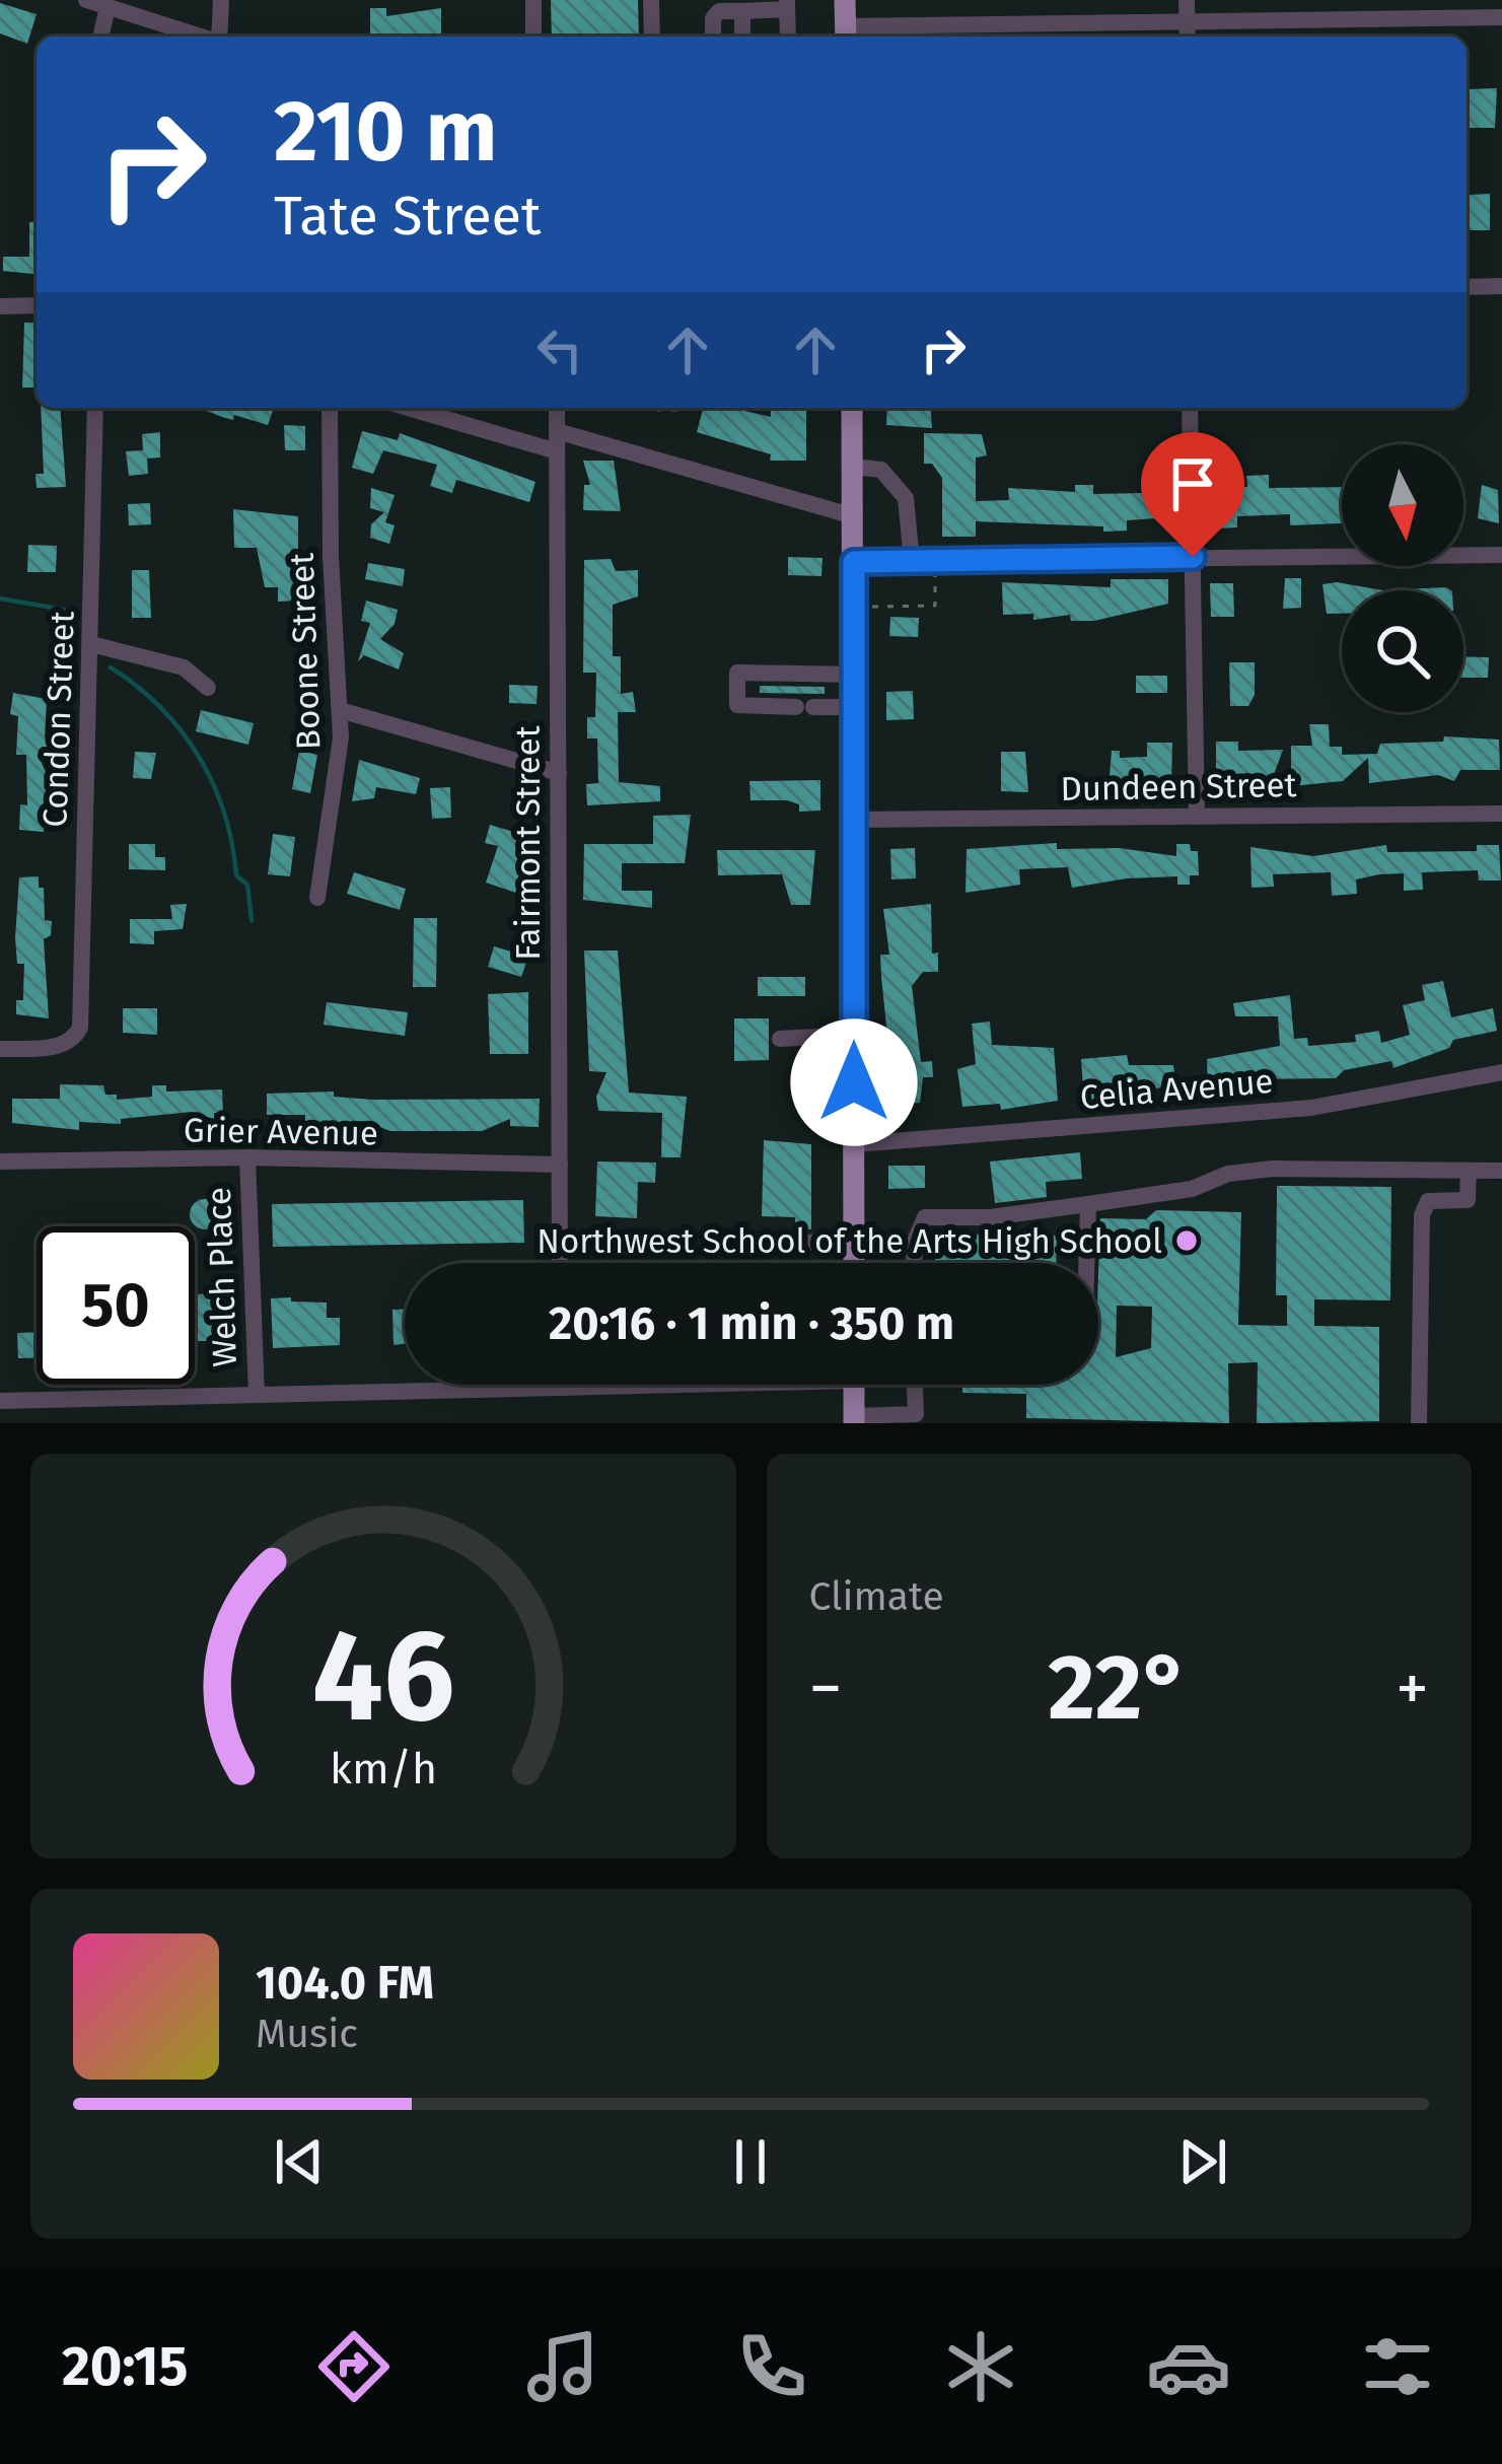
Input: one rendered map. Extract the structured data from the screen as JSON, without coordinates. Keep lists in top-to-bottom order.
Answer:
{
  "streets": {
    "street": [
      "Boone Street",
      "Condon Street",
      "Dundeen Street",
      "Fairmont Street",
      "Celia Avenue",
      "Grier Avenue",
      "Welch Place"
    ]
  },
  "crossings": [
    ["Fairmont Street", "Grier Avenue"],
    ["Grier Avenue", "Welch Place"]
  ],
  "places": ["Northwest School of the Arts High School"],
  "north": "bottom",
  "page": {
    "turn": ["210 m", "Tate Street"],
    "limit": "50",
    "trip": "20:16 · 1 min · 350 m",
    "tile": "Climate",
    "heat": ["−", "22°", "+"],
    "song": ["104.0 FM", "Music"],
    "tabs": "20:15",
    "gauge": ["46", "km/h"]
  }
}
